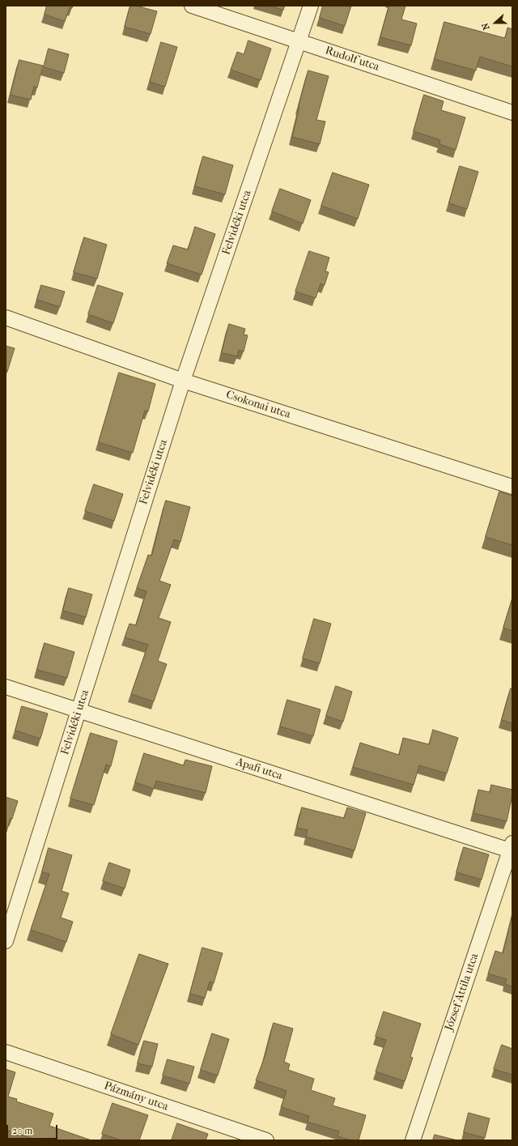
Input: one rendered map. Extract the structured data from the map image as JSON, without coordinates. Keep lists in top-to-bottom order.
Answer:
{
  "streets": {
    "street": [
      "Rudolf utca",
      "Felvidéki utca",
      "Csokonai utca",
      "Apafi utca",
      "József Attila utca",
      "Pázmány utca"
    ]
  },
  "crossings": [
    ["Rudolf utca", "Felvidéki utca"],
    ["Felvidéki utca", "Csokonai utca"],
    ["Felvidéki utca", "Apafi utca"],
    ["Apafi utca", "József Attila utca"]
  ],
  "scale_bar": "20 m",
  "north": "left"
}
